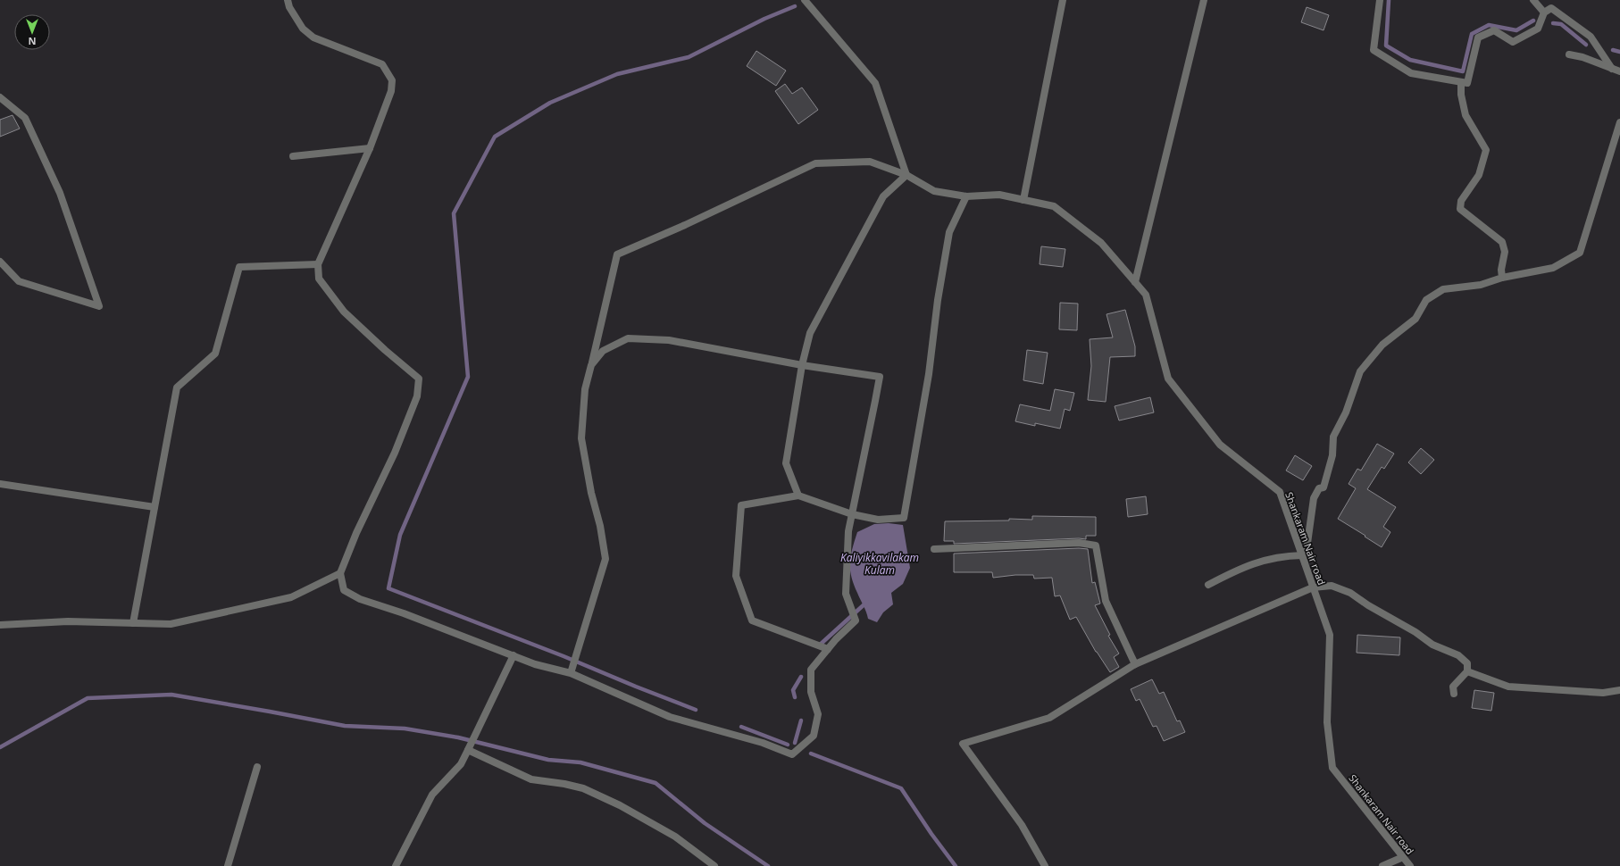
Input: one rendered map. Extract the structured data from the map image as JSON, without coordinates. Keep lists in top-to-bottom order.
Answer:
{
  "streets": {
    "street": ["Shankaram Nair road"]
  },
  "water": ["Kaliyikkavilakam Kulam"],
  "north": "bottom"
}
